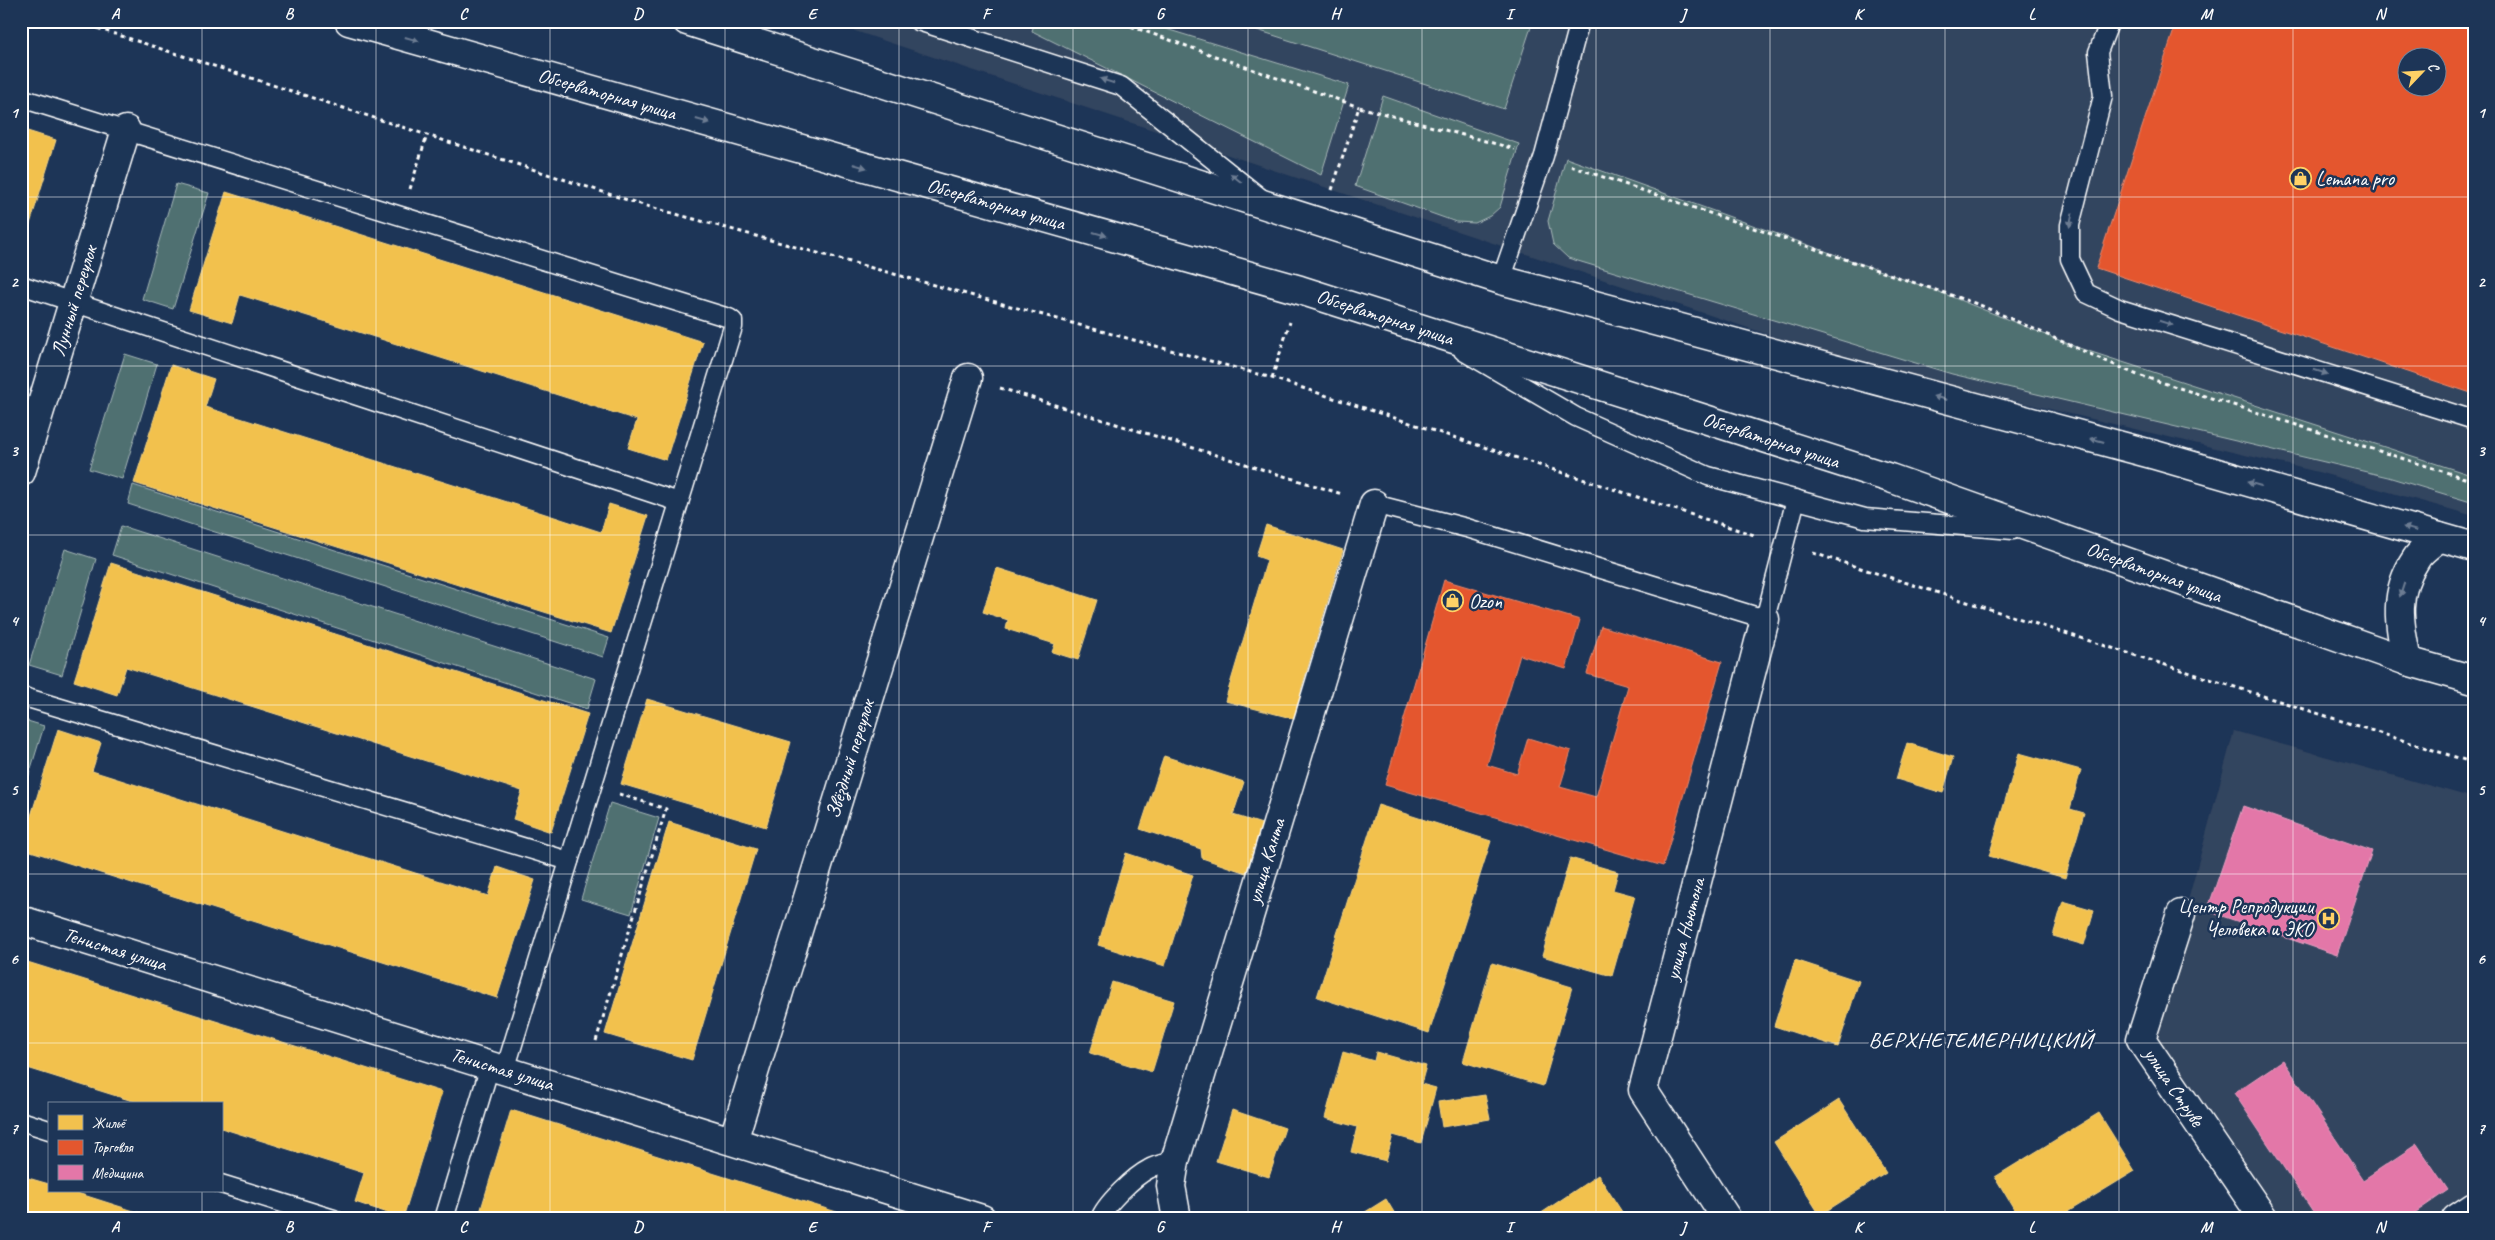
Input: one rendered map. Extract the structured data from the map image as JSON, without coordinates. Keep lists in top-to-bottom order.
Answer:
{
  "streets": {
    "main road": [
      "Обсерваторная улица",
      "Лунный переулок",
      "Звёздный переулок",
      "улица Канта",
      "улица Ньютона",
      "Тенистая улица",
      "улица Струве"
    ]
  },
  "crossings": [
    ["Звёздный переулок", "Тенистая улица"]
  ],
  "districts": ["ВЕРХНЕТЕМЕРНИЦКИЙ"],
  "places": {
    "shop": ["Lemana pro", "Ozon"],
    "hospital": ["Центр Репродукции Человека и ЭКО"]
  },
  "legend": ["Жильё", "Торговля", "Медицина"],
  "north": "top right",
  "grid": {
    "columns": [
      "A",
      "B",
      "C",
      "D",
      "E",
      "F",
      "G",
      "H",
      "I",
      "J",
      "K",
      "L",
      "M",
      "N"
    ],
    "rows": [
      "1",
      "2",
      "3",
      "4",
      "5",
      "6",
      "7"
    ]
  }
}
